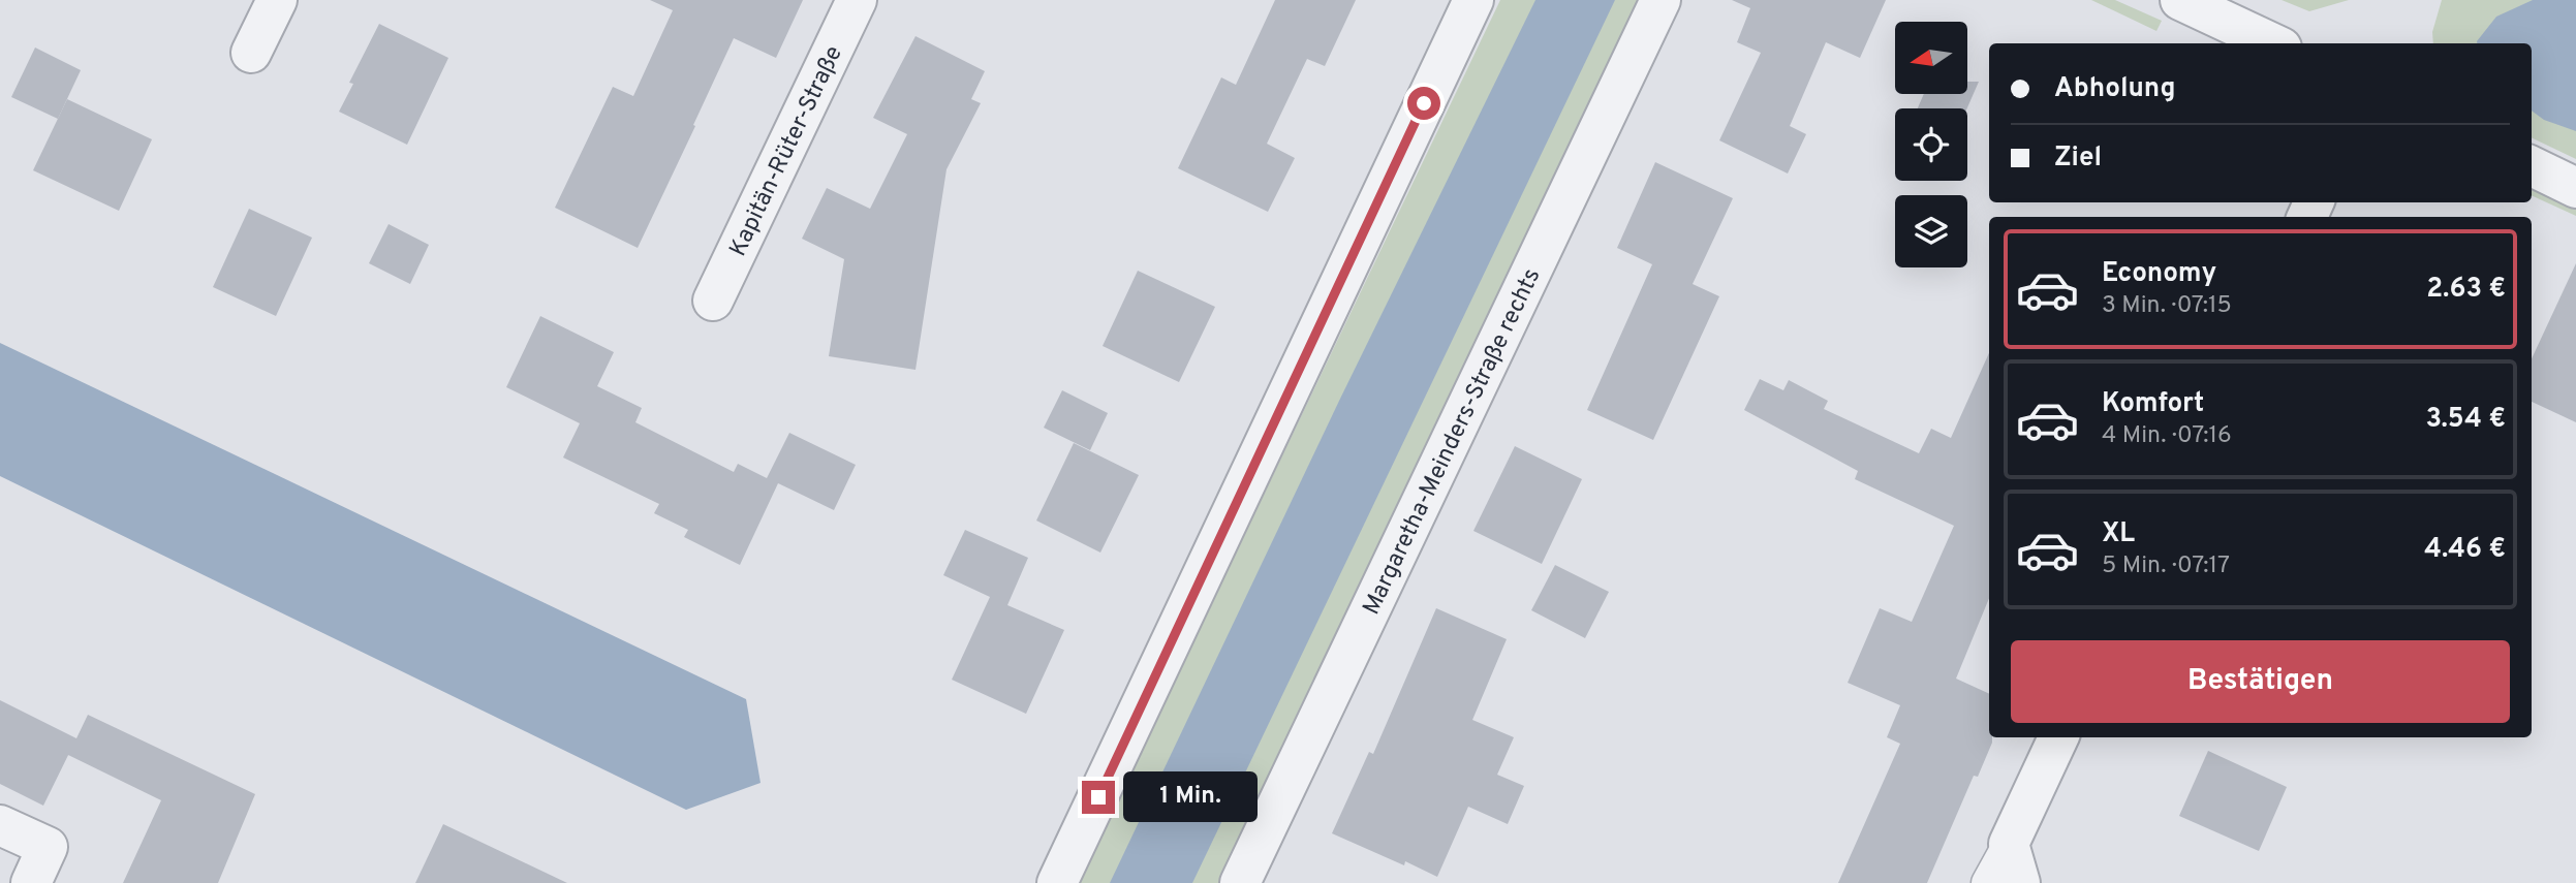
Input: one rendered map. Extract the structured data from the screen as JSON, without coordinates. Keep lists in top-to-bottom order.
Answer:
{
  "streets": {
    "street": ["Kapitän-Rüter-Straße", "Margaretha-Meinders-Straße rechts"]
  },
  "north": "left",
  "page": {
    "banner": ["Abholung", "Ziel"],
    "list": [
      {
        "name": "Economy",
        "note": "3 Min. · 07:15",
        "value": "2.63 €"
      },
      {
        "name": "Komfort",
        "note": "4 Min. · 07:16",
        "value": "3.54 €"
      },
      {
        "name": "XL",
        "note": "5 Min. · 07:17",
        "value": "4.46 €"
      }
    ],
    "buttons": "Bestätigen",
    "bubble": "1 Min."
  }
}
